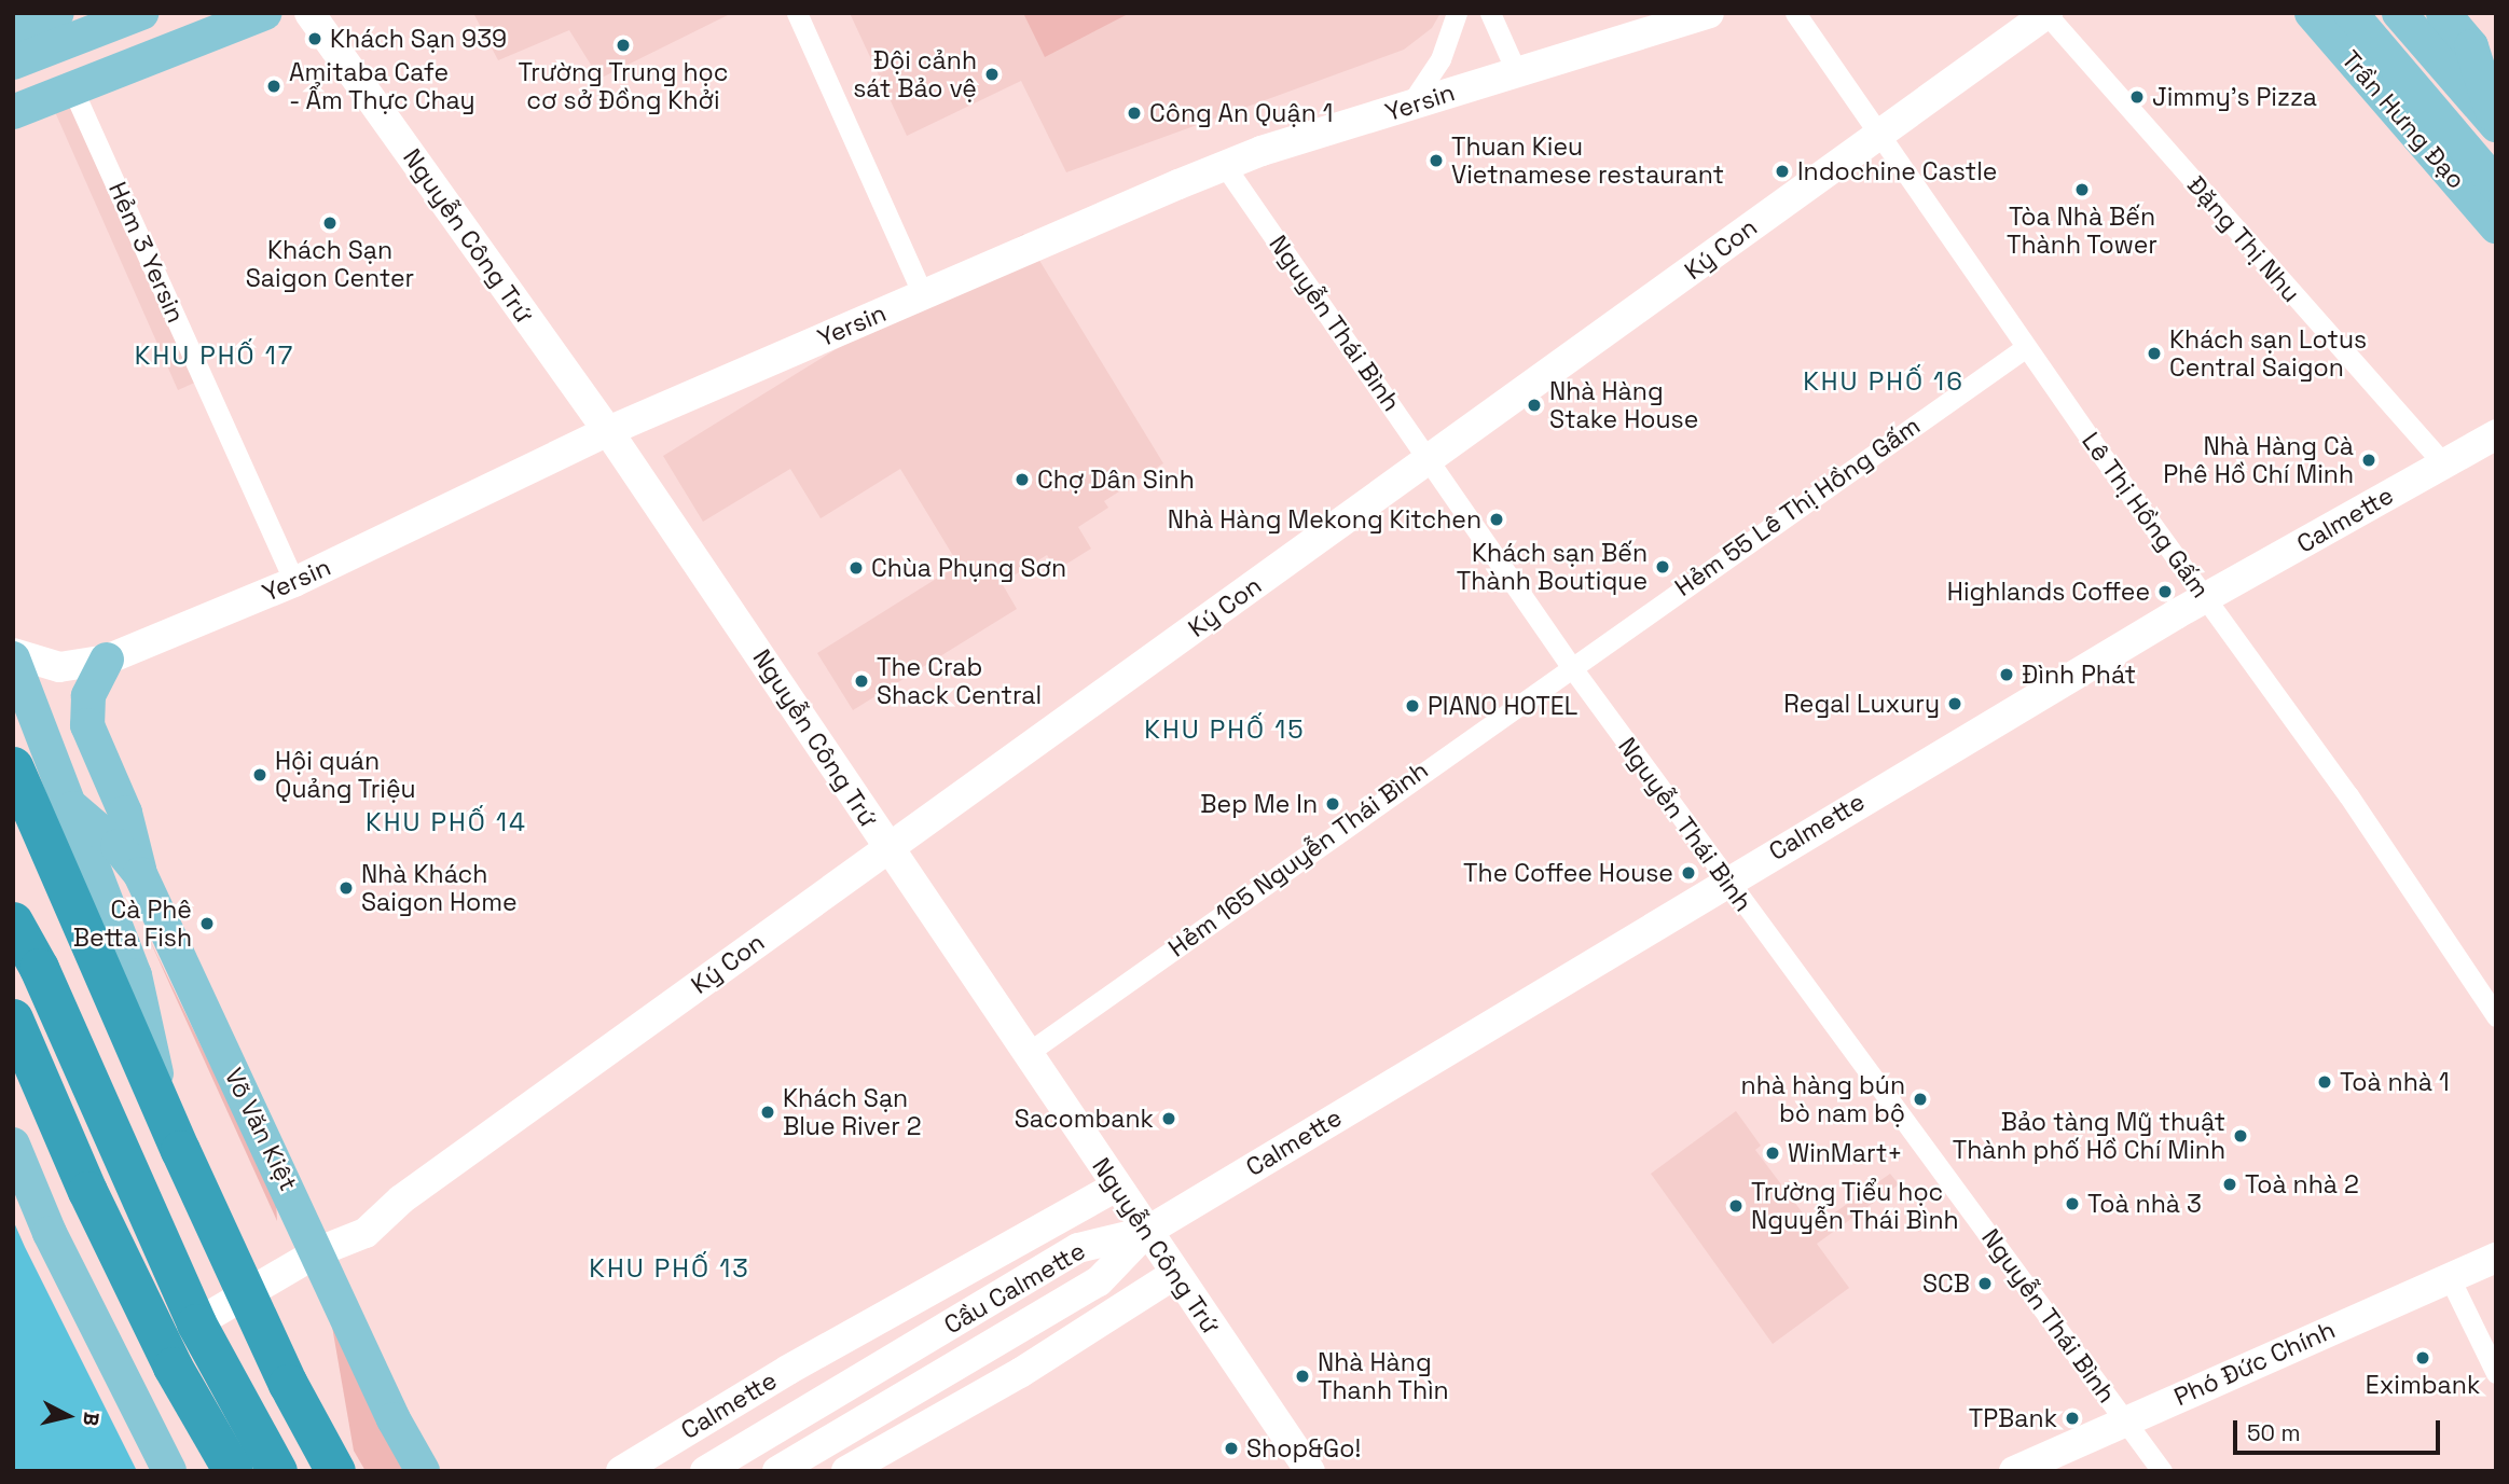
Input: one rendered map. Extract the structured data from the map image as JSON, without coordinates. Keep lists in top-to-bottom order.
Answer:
{
  "streets": {
    "highway": ["Võ Văn Kiệt"],
    "main road": ["Trần Hưng Đạo"],
    "street": [
      "Yersin",
      "Nguyễn Công Trứ",
      "Ðặng Thị Nhu",
      "Ký Con",
      "Hẻm 3 Yersin",
      "Nguyễn Thái Bình",
      "Hẻm 55 Lê Thị Hồng Gấm",
      "Lê Thị Hồng Gấm",
      "Calmette",
      "Hẻm 165 Nguyễn Thái Bình",
      "Cầu Calmette",
      "Phó Đức Chính"
    ]
  },
  "crossings": [
    ["Yersin", "Nguyễn Công Trứ"],
    ["Yersin", "Hẻm 3 Yersin"],
    ["Yersin", "Nguyễn Thái Bình"],
    ["Yersin", "Võ Văn Kiệt"],
    ["Nguyễn Công Trứ", "Ký Con"],
    ["Nguyễn Công Trứ", "Calmette"],
    ["Nguyễn Công Trứ", "Hẻm 165 Nguyễn Thái Bình"],
    ["Nguyễn Công Trứ", "Cầu Calmette"],
    ["Ðặng Thị Nhu", "Ký Con"],
    ["Ðặng Thị Nhu", "Calmette"],
    ["Ký Con", "Nguyễn Thái Bình"],
    ["Ký Con", "Lê Thị Hồng Gấm"],
    ["Ký Con", "Võ Văn Kiệt"],
    ["Nguyễn Thái Bình", "Hẻm 55 Lê Thị Hồng Gấm"],
    ["Nguyễn Thái Bình", "Calmette"],
    ["Nguyễn Thái Bình", "Hẻm 165 Nguyễn Thái Bình"],
    ["Nguyễn Thái Bình", "Phó Đức Chính"],
    ["Hẻm 55 Lê Thị Hồng Gấm", "Lê Thị Hồng Gấm"],
    ["Hẻm 55 Lê Thị Hồng Gấm", "Hẻm 165 Nguyễn Thái Bình"],
    ["Lê Thị Hồng Gấm", "Calmette"],
    ["Calmette", "Cầu Calmette"]
  ],
  "districts": [
    "KHU PHỐ 17",
    "KHU PHỐ 16",
    "KHU PHỐ 15",
    "KHU PHỐ 14",
    "KHU PHỐ 13"
  ],
  "places": [
    "Khách Sạn 939",
    "Trường Trung học cơ sở Đồng Khởi",
    "Đội cảnh sát Bảo vệ",
    "Amitaba Cafe - Ẩm Thực Chay",
    "Jimmy's Pizza",
    "Công An Quận 1",
    "Thuan Kieu Vietnamese restaurant",
    "Indochine Castle",
    "Tòa Nhà Bến Thành Tower",
    "Khách Sạn Saigon Center",
    "Khách sạn Lotus Central Saigon",
    "Nhà Hàng Stake House",
    "Nhà Hàng Cà Phê Hồ Chí Minh",
    "Chợ Dân Sinh",
    "Nhà Hàng Mekong Kitchen",
    "Khách sạn Bến Thành Boutique",
    "Chùa Phụng Sơn",
    "Highlands Coffee",
    "Đình Phát",
    "The Crab Shack Central",
    "Regal Luxury",
    "PIANO HOTEL",
    "Hội quán Quảng Triệu",
    "Bep Me In",
    "The Coffee House",
    "Nhà Khách Saigon Home",
    "Cà Phê Betta Fish",
    "Toà nhà 1",
    "nhà hàng bún bò nam bộ",
    "Khách Sạn Blue River 2",
    "Sacombank",
    "Bảo tàng Mỹ thuật Thành phố Hồ Chí Minh",
    "WinMart+",
    "Toà nhà 2",
    "Toà nhà 3",
    "Trường Tiểu học Nguyễn Thái Bình",
    "SCB",
    "Eximbank",
    "Nhà Hàng Thanh Thìn",
    "TPBank",
    "Shop&Go!"
  ],
  "scale_bar": "50 m",
  "north": "right"
}
